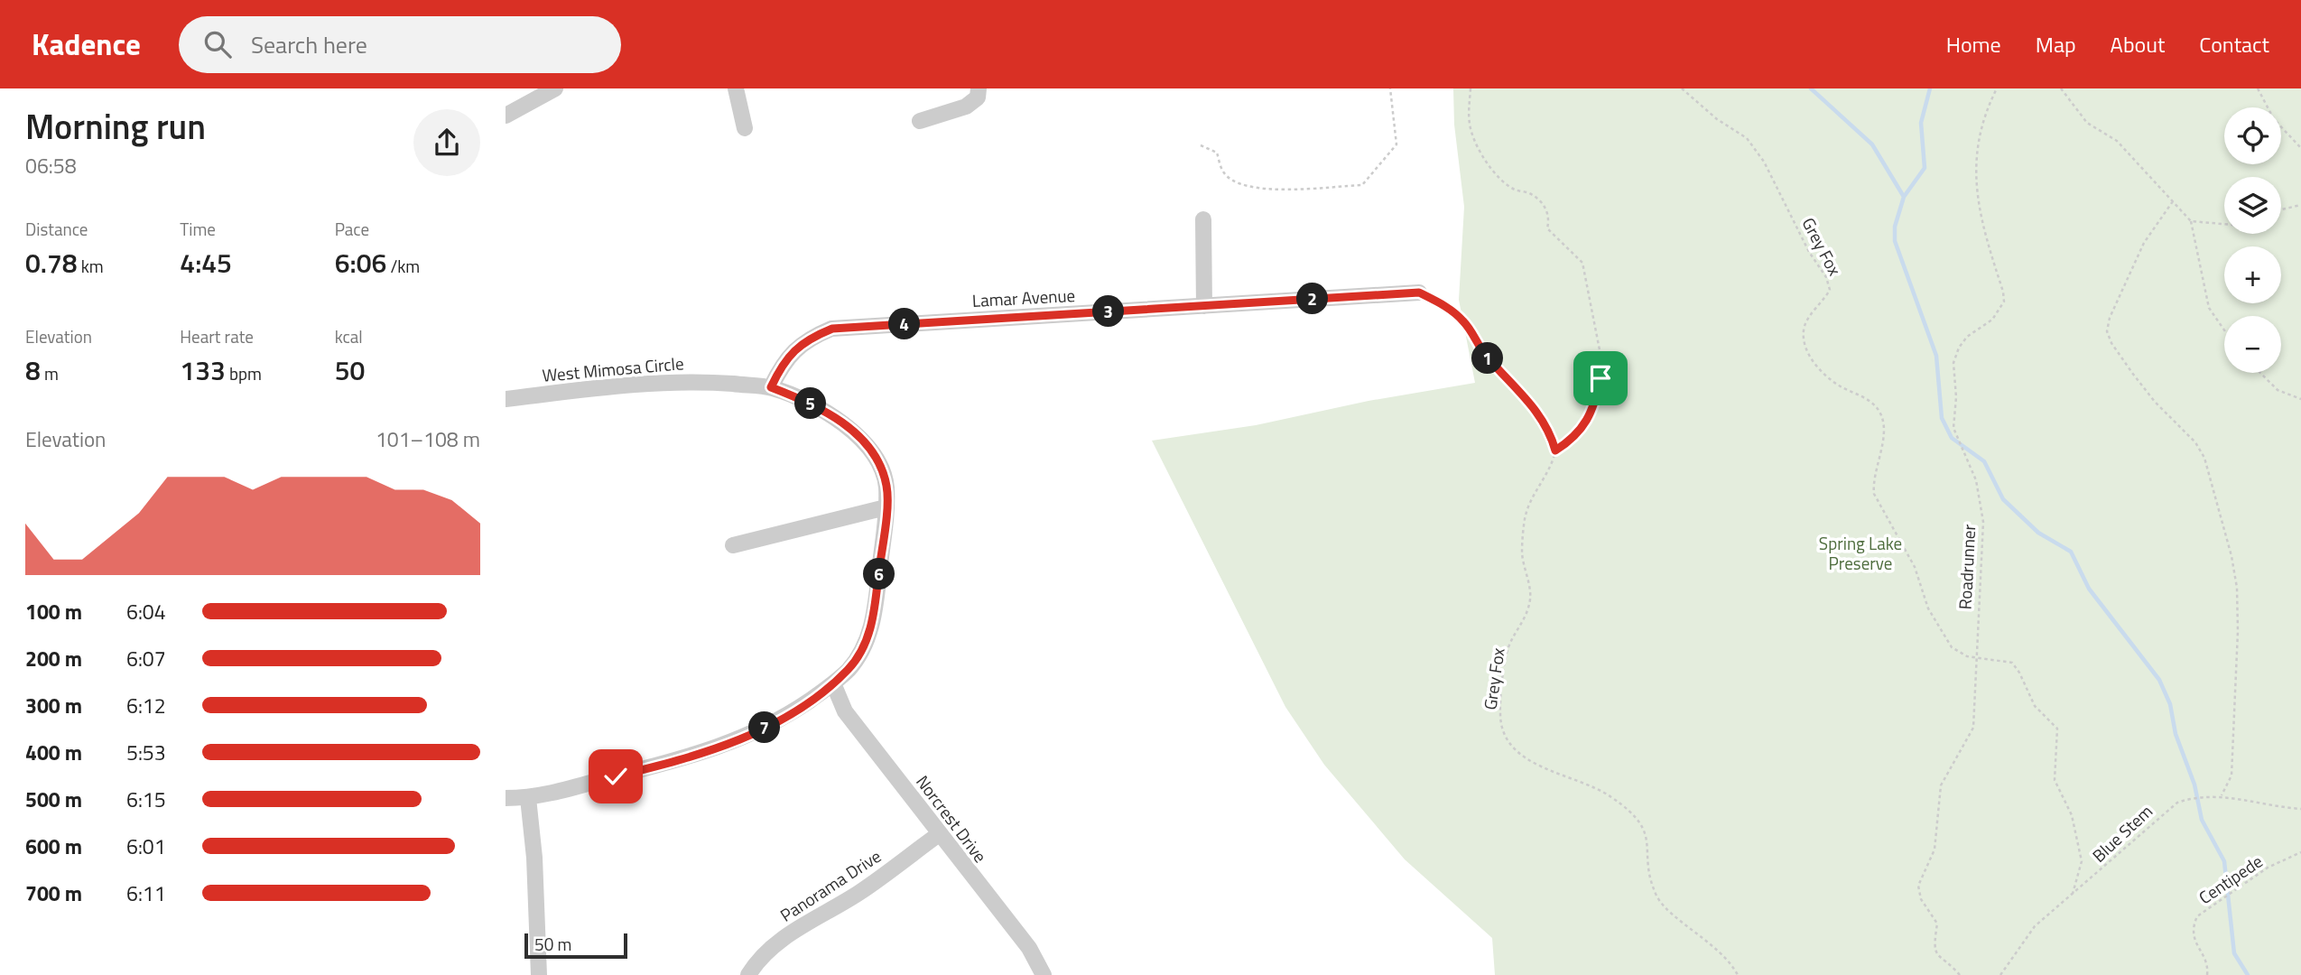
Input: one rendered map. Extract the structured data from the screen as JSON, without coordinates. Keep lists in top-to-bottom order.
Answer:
{
  "streets": {
    "street": [
      "Lamar Avenue",
      "West Mimosa Circle",
      "Norcrest Drive",
      "Panorama Drive"
    ],
    "path": [
      "Grey Fox",
      "Roadrunner",
      "Blue Stem",
      "Centipede"
    ]
  },
  "crossings": [
    ["Grey Fox", "Roadrunner"],
    ["Grey Fox", "Blue Stem"],
    ["Lamar Avenue", "West Mimosa Circle"],
    ["West Mimosa Circle", "Norcrest Drive"],
    ["Norcrest Drive", "Panorama Drive"]
  ],
  "parks": ["Spring Lake Preserve"],
  "scale_bar": "50 m",
  "page": {
    "header": "Kadence",
    "search": "Search here",
    "nav": [
      "Home",
      "Map",
      "About",
      "Contact"
    ],
    "heading": ["Morning run", "06:58"],
    "map_buttons": ["+", "−"],
    "stats": [
      ["Distance", "0.78 km"],
      ["Time", "4:45"],
      ["Pace", "6:06 /km"],
      ["Elevation", "8 m"],
      ["Heart rate", "133 bpm"],
      ["kcal", "50"]
    ],
    "pins": [
      "2",
      "3",
      "4",
      "1",
      "5",
      "6",
      "7"
    ],
    "chart": ["Elevation", "101–108 m"],
    "list": [
      {
        "name": "100 m",
        "note": "6:04"
      },
      {
        "name": "200 m",
        "note": "6:07"
      },
      {
        "name": "300 m",
        "note": "6:12"
      },
      {
        "name": "400 m",
        "note": "5:53"
      },
      {
        "name": "500 m",
        "note": "6:15"
      },
      {
        "name": "600 m",
        "note": "6:01"
      },
      {
        "name": "700 m",
        "note": "6:11"
      }
    ],
    "scale": "50 m"
  }
}
